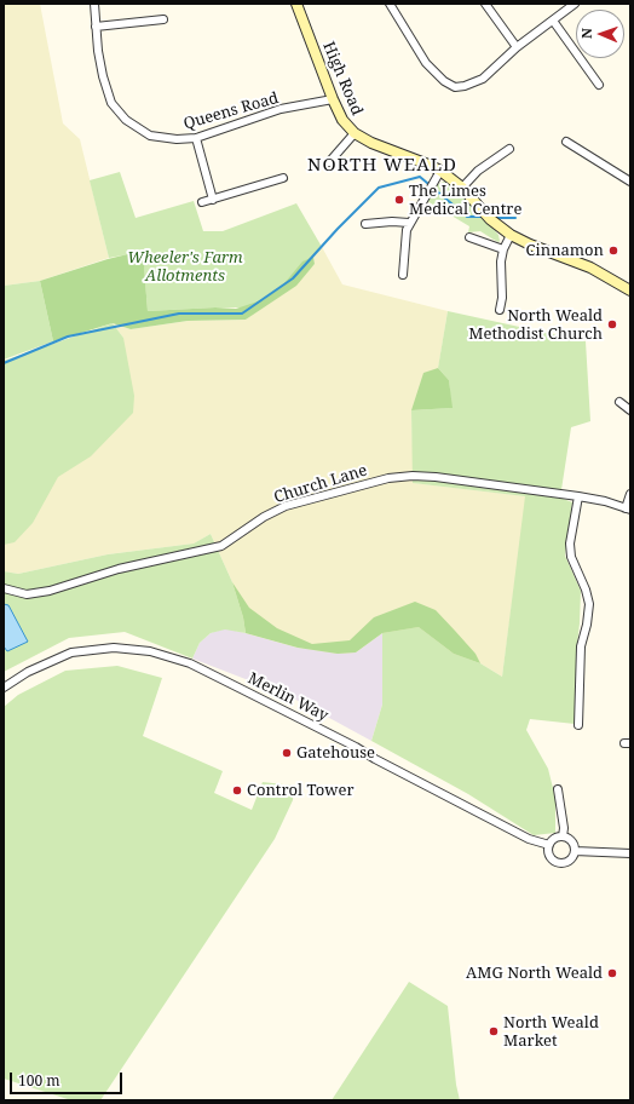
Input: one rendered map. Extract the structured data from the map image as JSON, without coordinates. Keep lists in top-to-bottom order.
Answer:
{
  "streets": {
    "main road": ["High Road"],
    "street": ["Queens Road", "Church Lane", "Merlin Way"]
  },
  "crossings": [
    ["High Road", "Queens Road"]
  ],
  "districts": ["NORTH WEALD"],
  "parks": ["Wheeler's Farm Allotments"],
  "places": [
    "The Limes Medical Centre",
    "Cinnamon",
    "North Weald Methodist Church",
    "Gatehouse",
    "Control Tower",
    "AMG North Weald",
    "North Weald Market"
  ],
  "scale_bar": "100 m",
  "north": "left"
}
